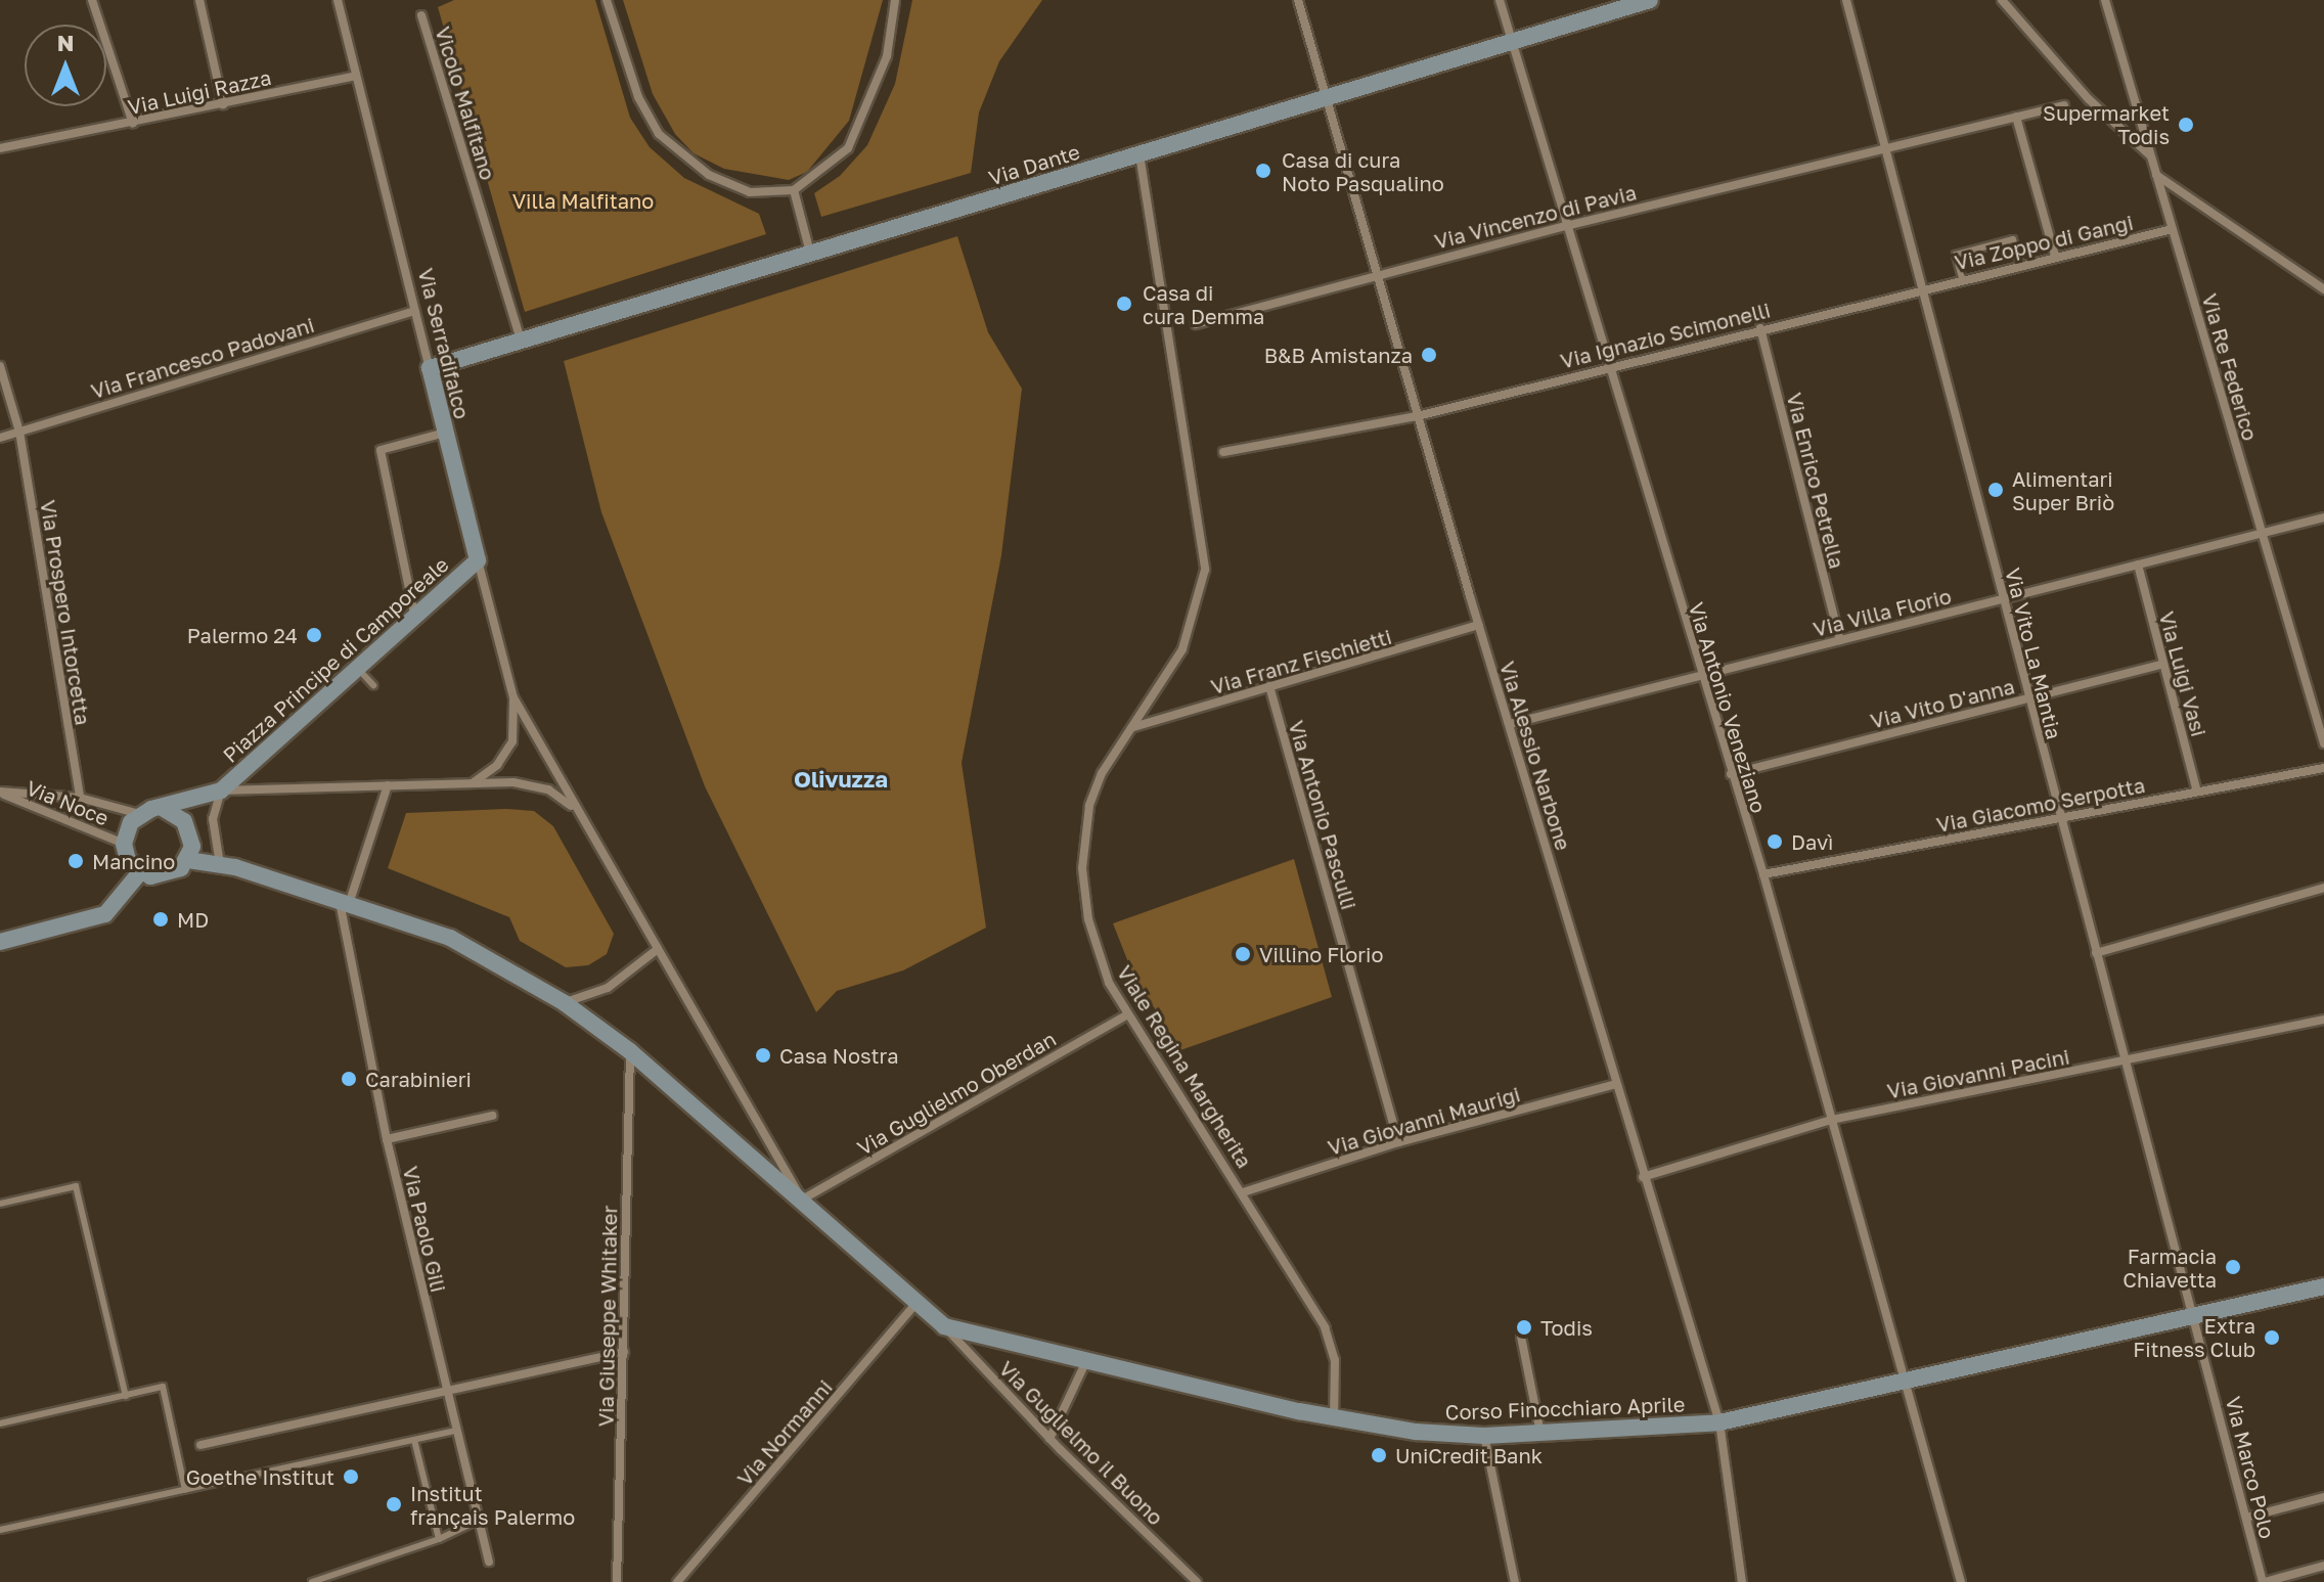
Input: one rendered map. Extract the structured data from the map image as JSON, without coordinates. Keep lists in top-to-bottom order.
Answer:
{
  "streets": {
    "street": [
      "Via Luigi Razza",
      "Vicolo Malfitano",
      "Via Dante",
      "Via Vincenzo di Pavia",
      "Via Zoppo di Gangi",
      "Via Ignazio Scimonelli",
      "Via Serradifalco",
      "Via Francesco Padovani",
      "Via Re Federico",
      "Via Enrico Petrella",
      "Via Prospero Intorcetta",
      "Via Villa Florio",
      "Via Vito La Mantia",
      "Piazza Principe di Camporeale",
      "Via Franz Fischietti",
      "Via Luigi Vasi",
      "Via Vito D'anna",
      "Via Antonio Veneziano",
      "Via Alessio Narbone",
      "Via Noce",
      "Via Giacomo Serpotta",
      "Via Antonio Pasculli",
      "Viale Regina Margherita",
      "Via Giovanni Pacini",
      "Via Guglielmo Oberdan",
      "Via Giovanni Maurigi",
      "Via Paolo Gili",
      "Via Giuseppe Whitaker",
      "Corso Finocchiaro Aprile",
      "Via Normanni",
      "Via Guglielmo il Buono",
      "Via Marco Polo"
    ]
  },
  "crossings": [
    ["Via Luigi Razza", "Via Serradifalco"],
    ["Vicolo Malfitano", "Via Dante"],
    ["Via Dante", "Via Serradifalco"],
    ["Via Dante", "Via Antonio Veneziano"],
    ["Via Dante", "Via Alessio Narbone"],
    ["Via Dante", "Viale Regina Margherita"],
    ["Via Vincenzo di Pavia", "Via Vito La Mantia"],
    ["Via Vincenzo di Pavia", "Via Antonio Veneziano"],
    ["Via Vincenzo di Pavia", "Via Alessio Narbone"],
    ["Via Zoppo di Gangi", "Via Ignazio Scimonelli"],
    ["Via Zoppo di Gangi", "Via Re Federico"],
    ["Via Zoppo di Gangi", "Via Vito La Mantia"],
    ["Via Ignazio Scimonelli", "Via Enrico Petrella"],
    ["Via Ignazio Scimonelli", "Via Vito La Mantia"],
    ["Via Ignazio Scimonelli", "Via Antonio Veneziano"],
    ["Via Ignazio Scimonelli", "Via Alessio Narbone"],
    ["Via Serradifalco", "Via Francesco Padovani"],
    ["Via Serradifalco", "Piazza Principe di Camporeale"],
    ["Via Francesco Padovani", "Via Prospero Intorcetta"],
    ["Via Re Federico", "Via Villa Florio"],
    ["Via Enrico Petrella", "Via Villa Florio"],
    ["Via Prospero Intorcetta", "Via Noce"],
    ["Via Villa Florio", "Via Vito La Mantia"],
    ["Via Villa Florio", "Via Luigi Vasi"],
    ["Via Villa Florio", "Via Antonio Veneziano"],
    ["Via Villa Florio", "Via Alessio Narbone"],
    ["Via Vito La Mantia", "Via Vito D'anna"],
    ["Via Vito La Mantia", "Via Giacomo Serpotta"],
    ["Via Vito La Mantia", "Via Giovanni Pacini"],
    ["Via Vito La Mantia", "Corso Finocchiaro Aprile"],
    ["Via Vito La Mantia", "Via Marco Polo"],
    ["Piazza Principe di Camporeale", "Via Noce"],
    ["Piazza Principe di Camporeale", "Via Guglielmo Oberdan"],
    ["Piazza Principe di Camporeale", "Corso Finocchiaro Aprile"],
    ["Via Franz Fischietti", "Via Alessio Narbone"],
    ["Via Franz Fischietti", "Via Antonio Pasculli"],
    ["Via Franz Fischietti", "Viale Regina Margherita"],
    ["Via Luigi Vasi", "Via Vito D'anna"],
    ["Via Luigi Vasi", "Via Giacomo Serpotta"],
    ["Via Vito D'anna", "Via Antonio Veneziano"],
    ["Via Antonio Veneziano", "Via Giacomo Serpotta"],
    ["Via Antonio Veneziano", "Via Giovanni Pacini"],
    ["Via Antonio Veneziano", "Corso Finocchiaro Aprile"],
    ["Via Alessio Narbone", "Via Giovanni Pacini"],
    ["Via Alessio Narbone", "Via Giovanni Maurigi"],
    ["Via Alessio Narbone", "Corso Finocchiaro Aprile"],
    ["Via Antonio Pasculli", "Via Giovanni Maurigi"],
    ["Viale Regina Margherita", "Via Guglielmo Oberdan"],
    ["Viale Regina Margherita", "Via Giovanni Maurigi"],
    ["Viale Regina Margherita", "Corso Finocchiaro Aprile"],
    ["Via Guglielmo Oberdan", "Corso Finocchiaro Aprile"],
    ["Corso Finocchiaro Aprile", "Via Normanni"],
    ["Corso Finocchiaro Aprile", "Via Guglielmo il Buono"],
    ["Corso Finocchiaro Aprile", "Via Marco Polo"]
  ],
  "districts": ["Olivuzza"],
  "parks": ["Villa Malfitano"],
  "places": [
    "Supermarket Todis",
    "Casa di cura Noto Pasqualino",
    "Casa di cura Demma",
    "B&B Amistanza",
    "Alimentari Super Briò",
    "Palermo 24",
    "Davì",
    "Mancino",
    "MD",
    "Villino Florio",
    "Casa Nostra",
    "Carabinieri",
    "Farmacia Chiavetta",
    "Todis",
    "Extra Fitness Club",
    "UniCredit Bank",
    "Goethe Institut",
    "Institut français Palermo"
  ],
  "north": "top"
}
